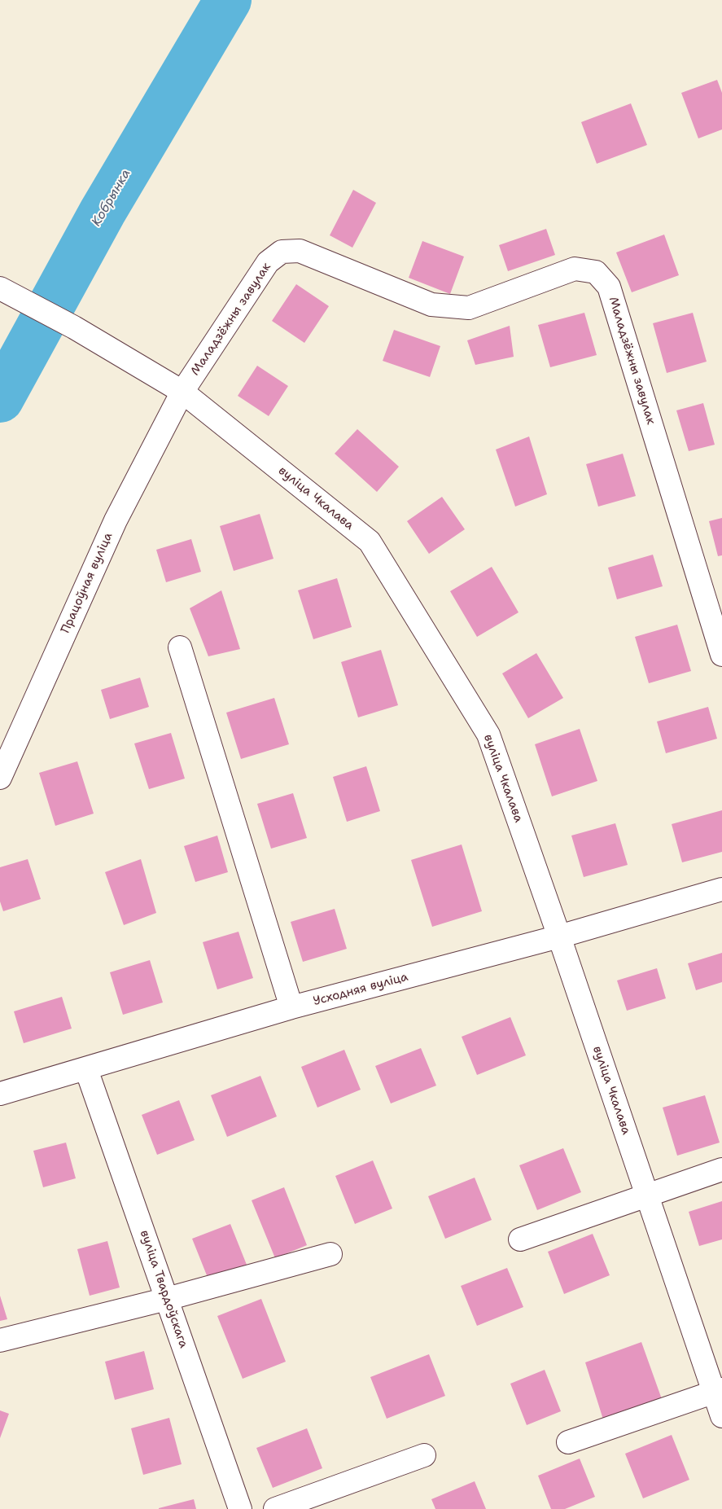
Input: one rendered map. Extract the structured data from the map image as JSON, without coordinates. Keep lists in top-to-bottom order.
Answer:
{
  "streets": {
    "street": [
      "Маладзёжны завулак",
      "вуліца Чкалава",
      "Працоўная вуліца",
      "Усходняя вуліца",
      "вуліца Твардоўскага"
    ]
  },
  "crossings": [
    ["Маладзёжны завулак", "вуліца Чкалава"],
    ["Маладзёжны завулак", "Працоўная вуліца"],
    ["вуліца Чкалава", "Працоўная вуліца"],
    ["вуліца Чкалава", "Усходняя вуліца"],
    ["Усходняя вуліца", "вуліца Твардоўскага"]
  ],
  "water": ["Кобрынка"]
}
